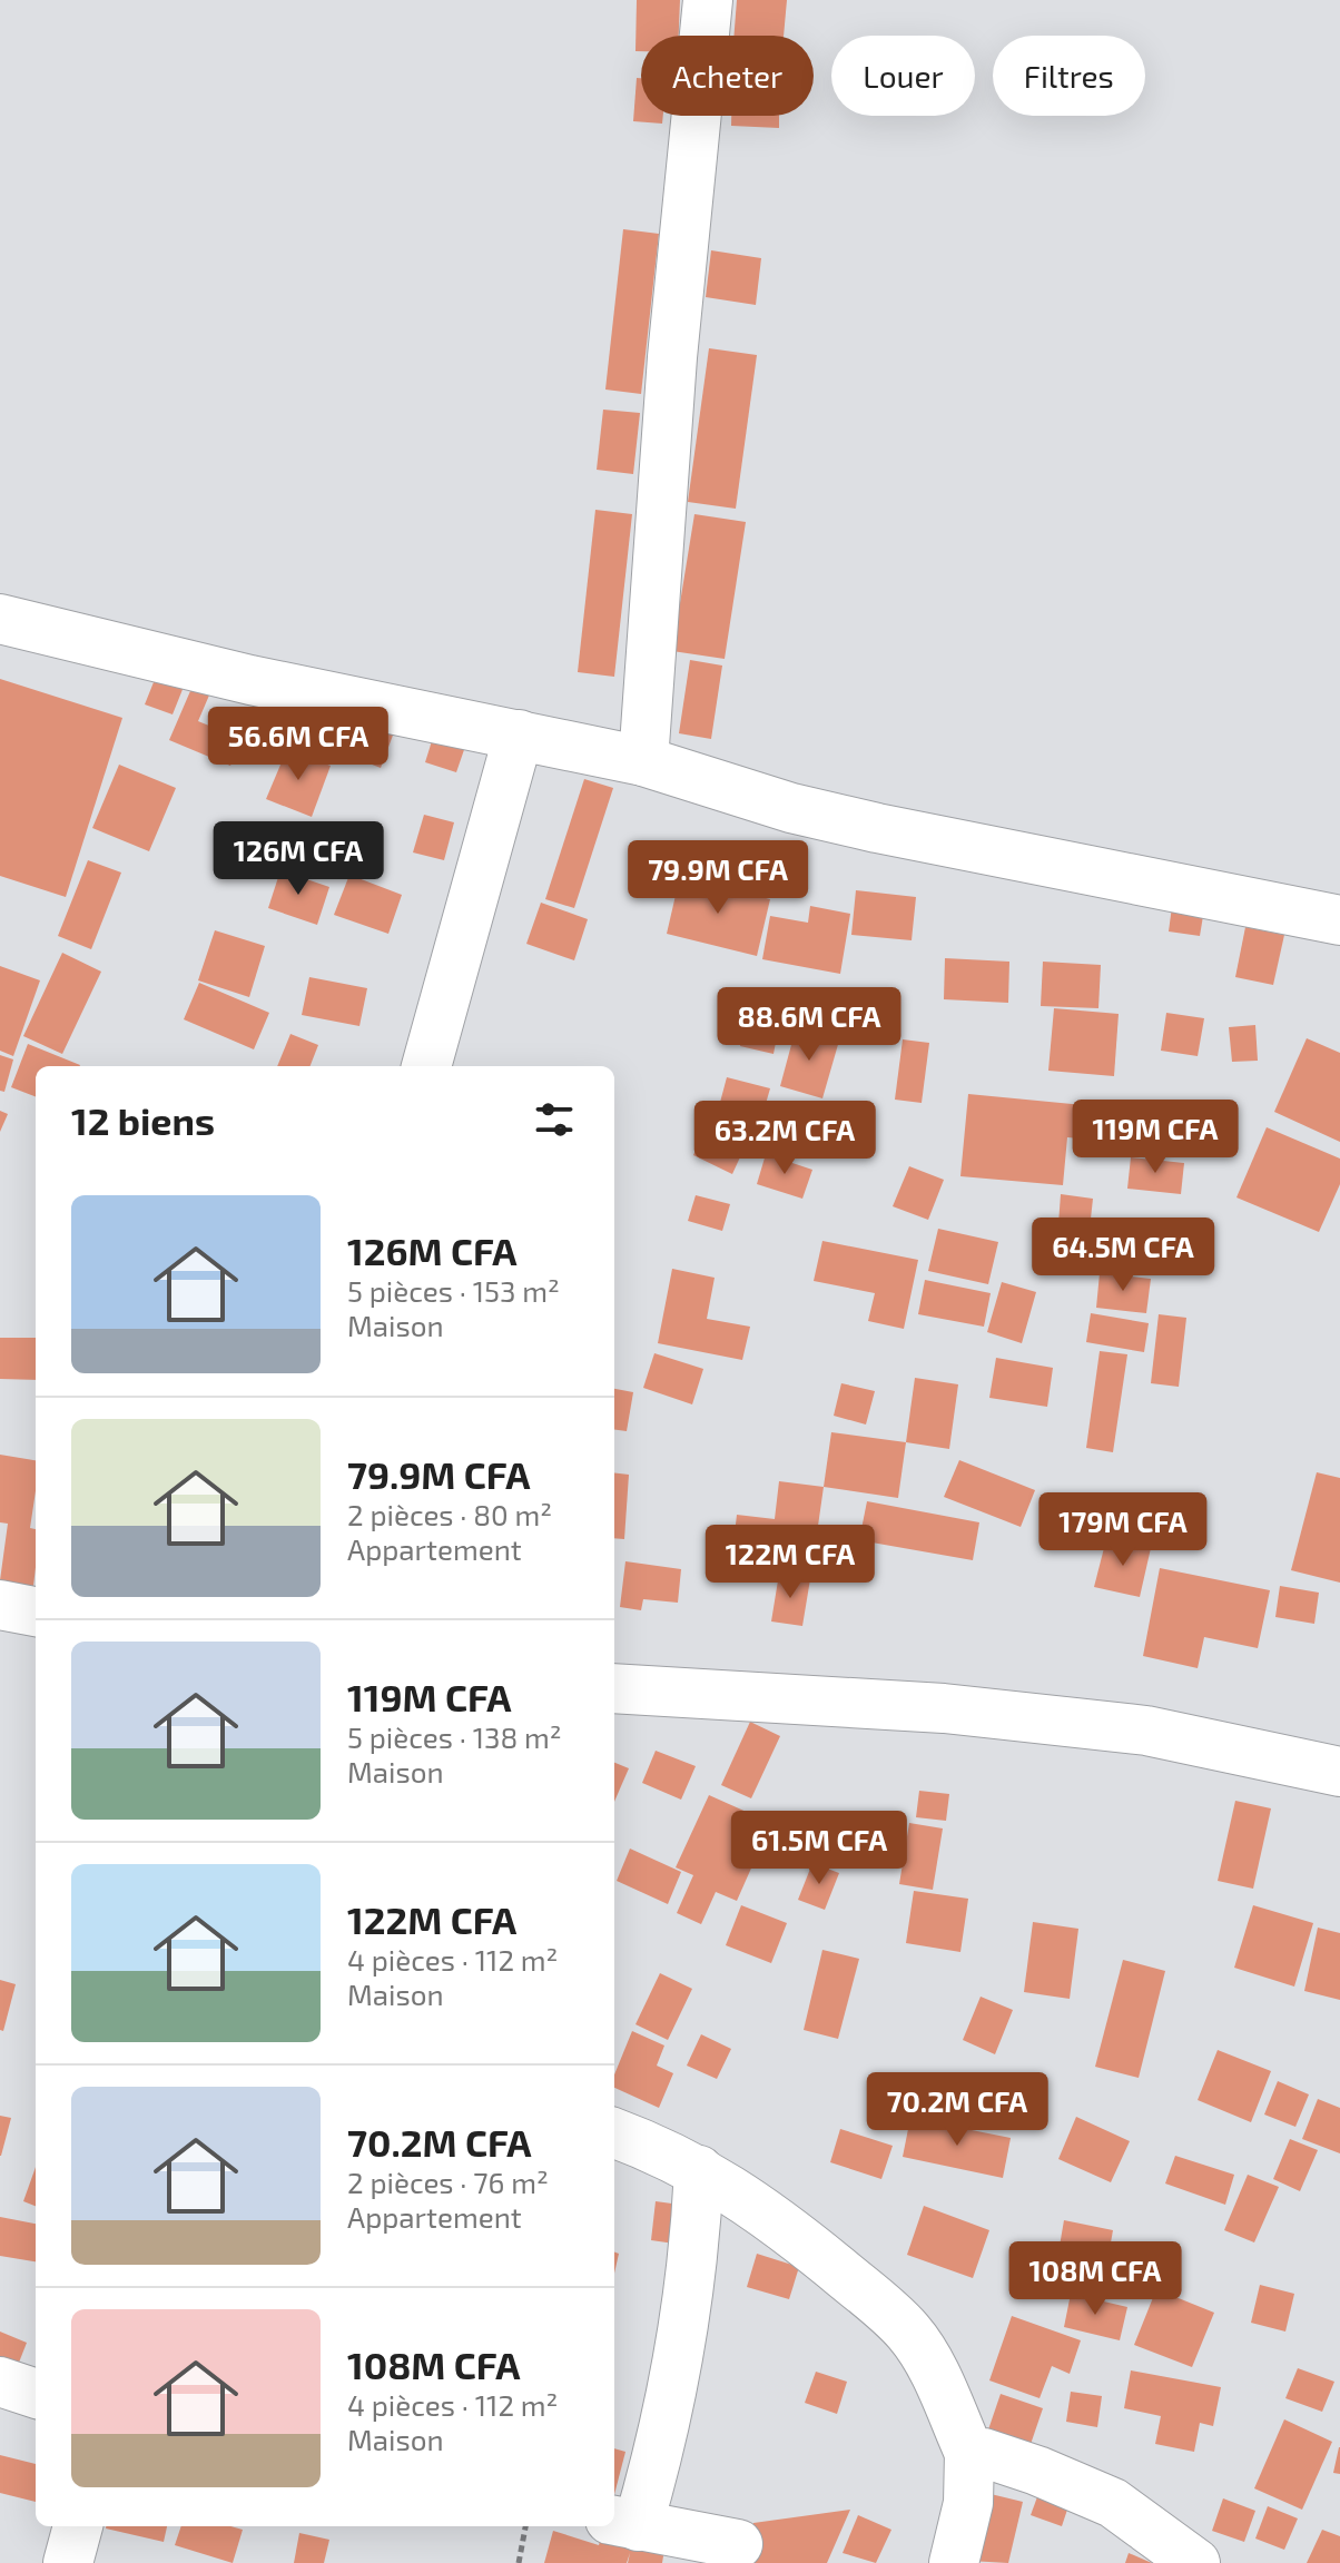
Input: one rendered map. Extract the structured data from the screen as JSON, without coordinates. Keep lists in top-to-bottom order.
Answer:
{
  "page": {
    "chip": ["Acheter", "Louer", "Filtres"],
    "price": [
      "56.6M CFA",
      "126M CFA",
      "79.9M CFA",
      "88.6M CFA",
      "119M CFA",
      "63.2M CFA",
      "64.5M CFA",
      "179M CFA",
      "122M CFA",
      "61.5M CFA",
      "70.2M CFA",
      "108M CFA"
    ],
    "heading": "12 biens",
    "list": [
      {
        "name": "126M CFA",
        "note": "5 pièces · 153 m² · Maison"
      },
      {
        "name": "79.9M CFA",
        "note": "2 pièces · 80 m² · Appartement"
      },
      {
        "name": "119M CFA",
        "note": "5 pièces · 138 m² · Maison"
      },
      {
        "name": "122M CFA",
        "note": "4 pièces · 112 m² · Maison"
      },
      {
        "name": "70.2M CFA",
        "note": "2 pièces · 76 m² · Appartement"
      },
      {
        "name": "108M CFA",
        "note": "4 pièces · 112 m² · Maison"
      }
    ]
  }
}
